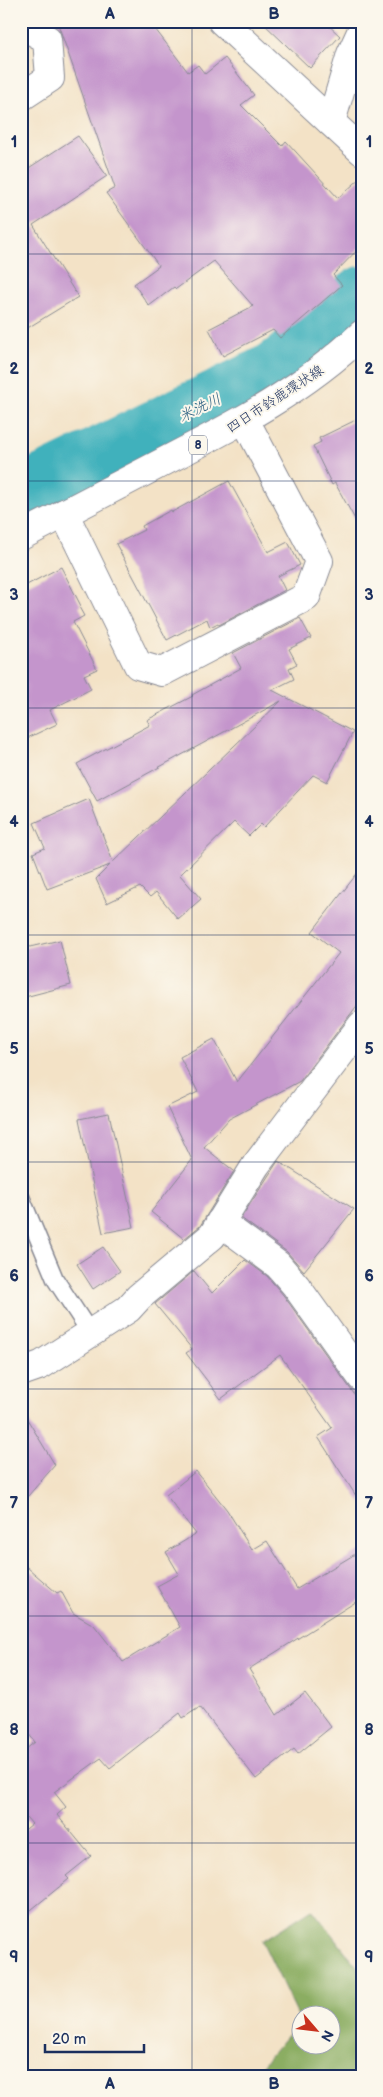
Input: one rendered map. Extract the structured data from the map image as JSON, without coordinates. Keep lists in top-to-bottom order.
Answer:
{
  "streets": {
    "street": ["四日市鈴鹿環状線", "8"]
  },
  "water": ["米洗川"],
  "scale_bar": "20 m",
  "north": "bottom right",
  "grid": {
    "columns": ["A", "B"],
    "rows": [
      "1",
      "2",
      "3",
      "4",
      "5",
      "6",
      "7",
      "8",
      "9"
    ]
  }
}
